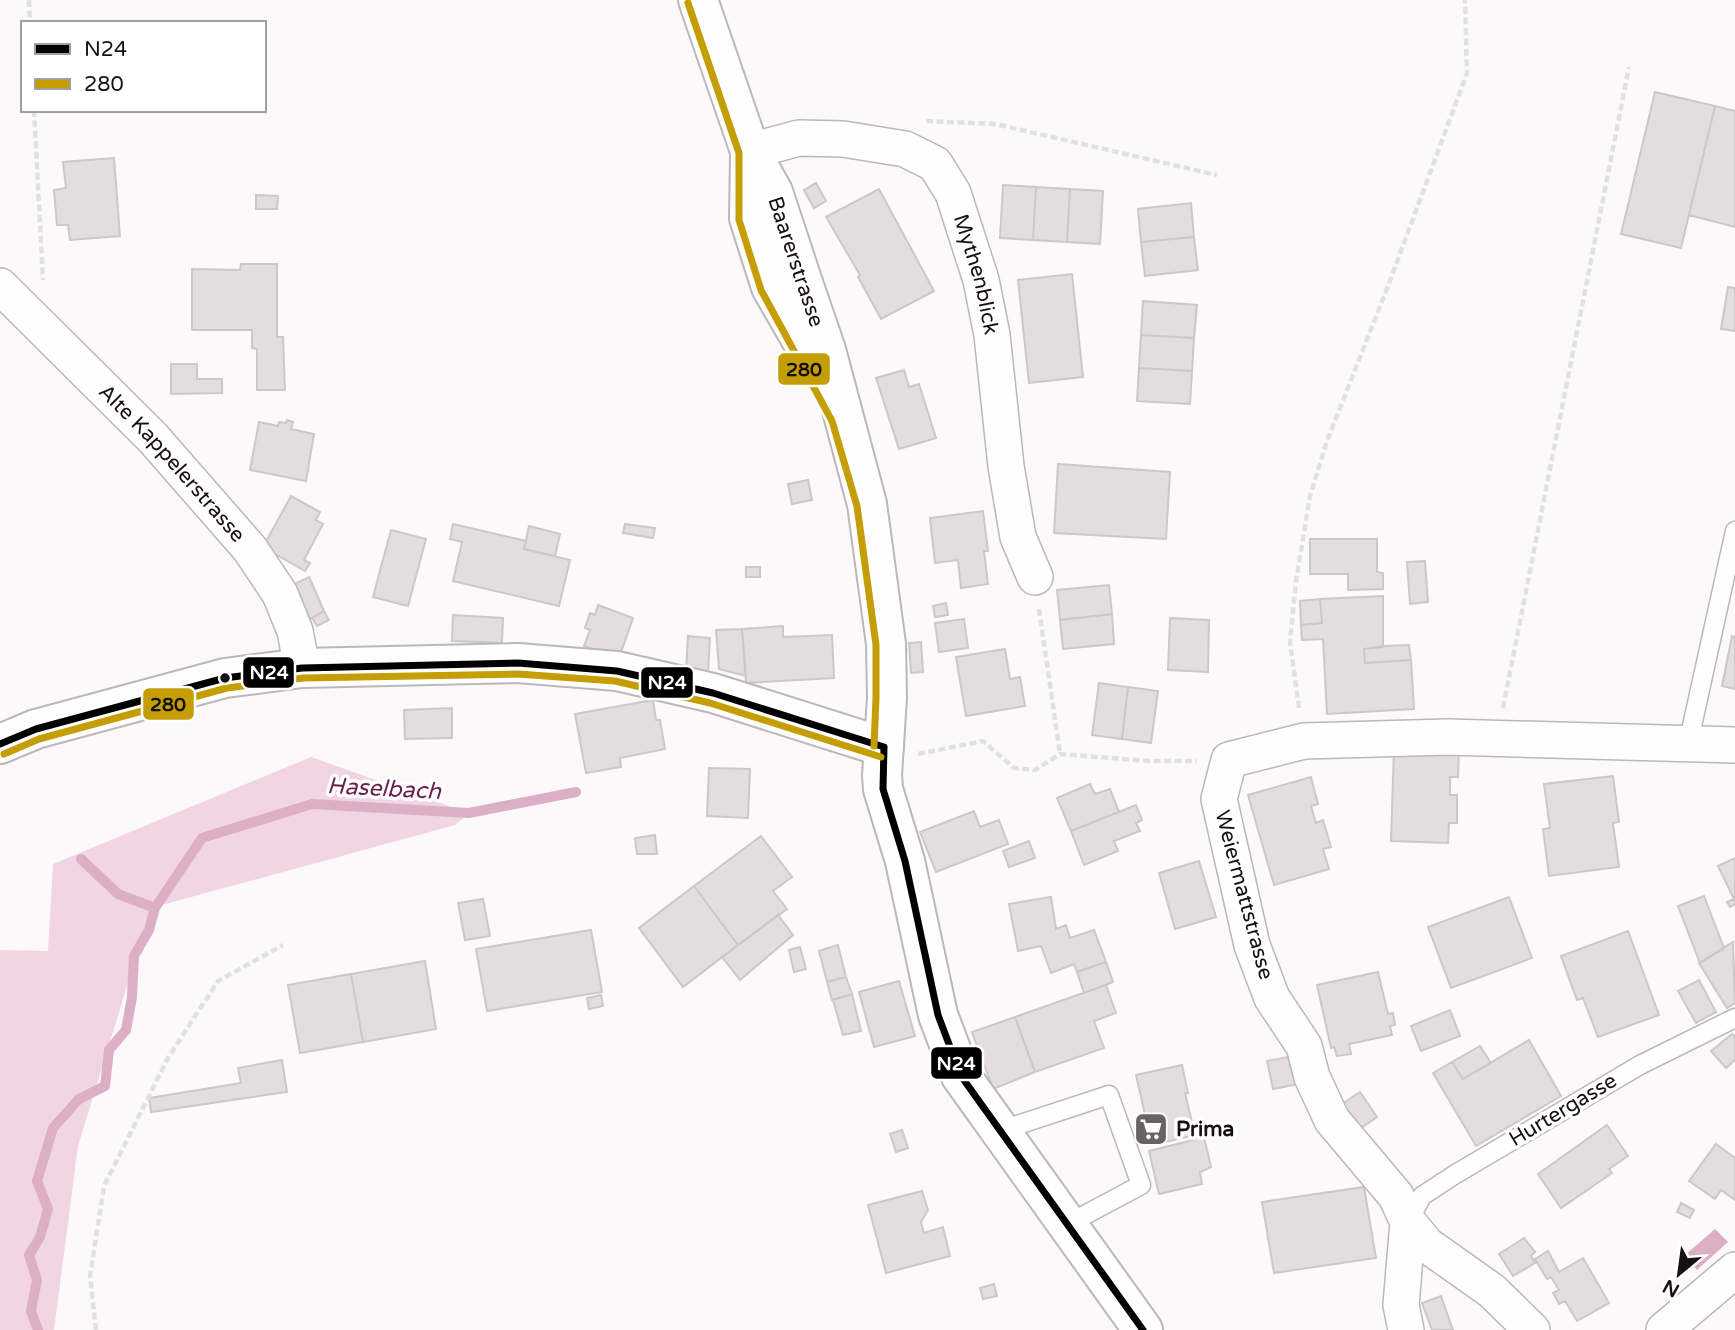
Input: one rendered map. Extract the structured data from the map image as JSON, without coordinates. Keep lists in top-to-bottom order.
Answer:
{
  "streets": {
    "street": [
      "Baarerstrasse",
      "Mythenblick",
      "Alte Kappelerstrasse",
      "Weiermattstrasse"
    ],
    "lane": ["Hurtergasse"]
  },
  "crossings": [
    ["Baarerstrasse", "Mythenblick"],
    ["Weiermattstrasse", "Hurtergasse"]
  ],
  "water": ["Haselbach"],
  "places": {
    "supermarket": ["Prima"]
  },
  "lines": ["transit line 280", "transit line N24"],
  "legend": ["N24", "280"],
  "north": "bottom left"
}
